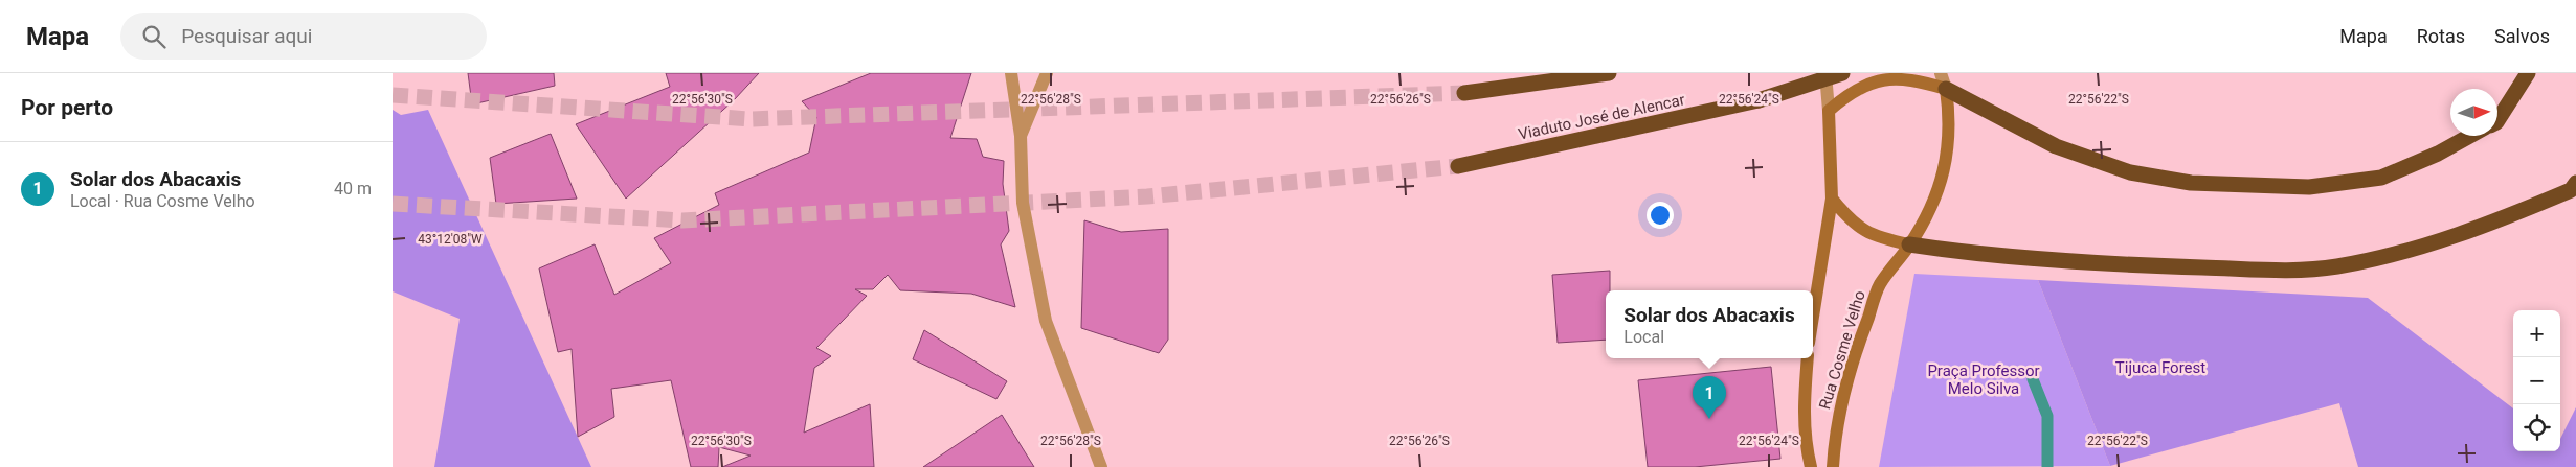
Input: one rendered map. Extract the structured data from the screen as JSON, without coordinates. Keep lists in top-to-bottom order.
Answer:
{
  "streets": {
    "highway": ["Viaduto José de Alencar"],
    "main road": ["Rua Cosme Velho"]
  },
  "parks": ["Tijuca Forest", "Praça Professor Melo Silva"],
  "north": "right",
  "page": {
    "header": "Mapa",
    "search": "Pesquisar aqui",
    "nav": ["Mapa", "Rotas", "Salvos"],
    "heading": "Por perto",
    "list": [
      {
        "mark": "1",
        "name": "Solar dos Abacaxis",
        "note": "Local · Rua Cosme Velho",
        "value": "40 m"
      }
    ],
    "popup": ["Solar dos Abacaxis", "Local"],
    "map_buttons": ["+", "−"],
    "pins": "1"
  },
  "coordinates": [
    "22°56'30\"S",
    "22°56'28\"S",
    "22°56'26\"S",
    "22°56'24\"S",
    "22°56'22\"S",
    "43°12'08\"W"
  ]
}
